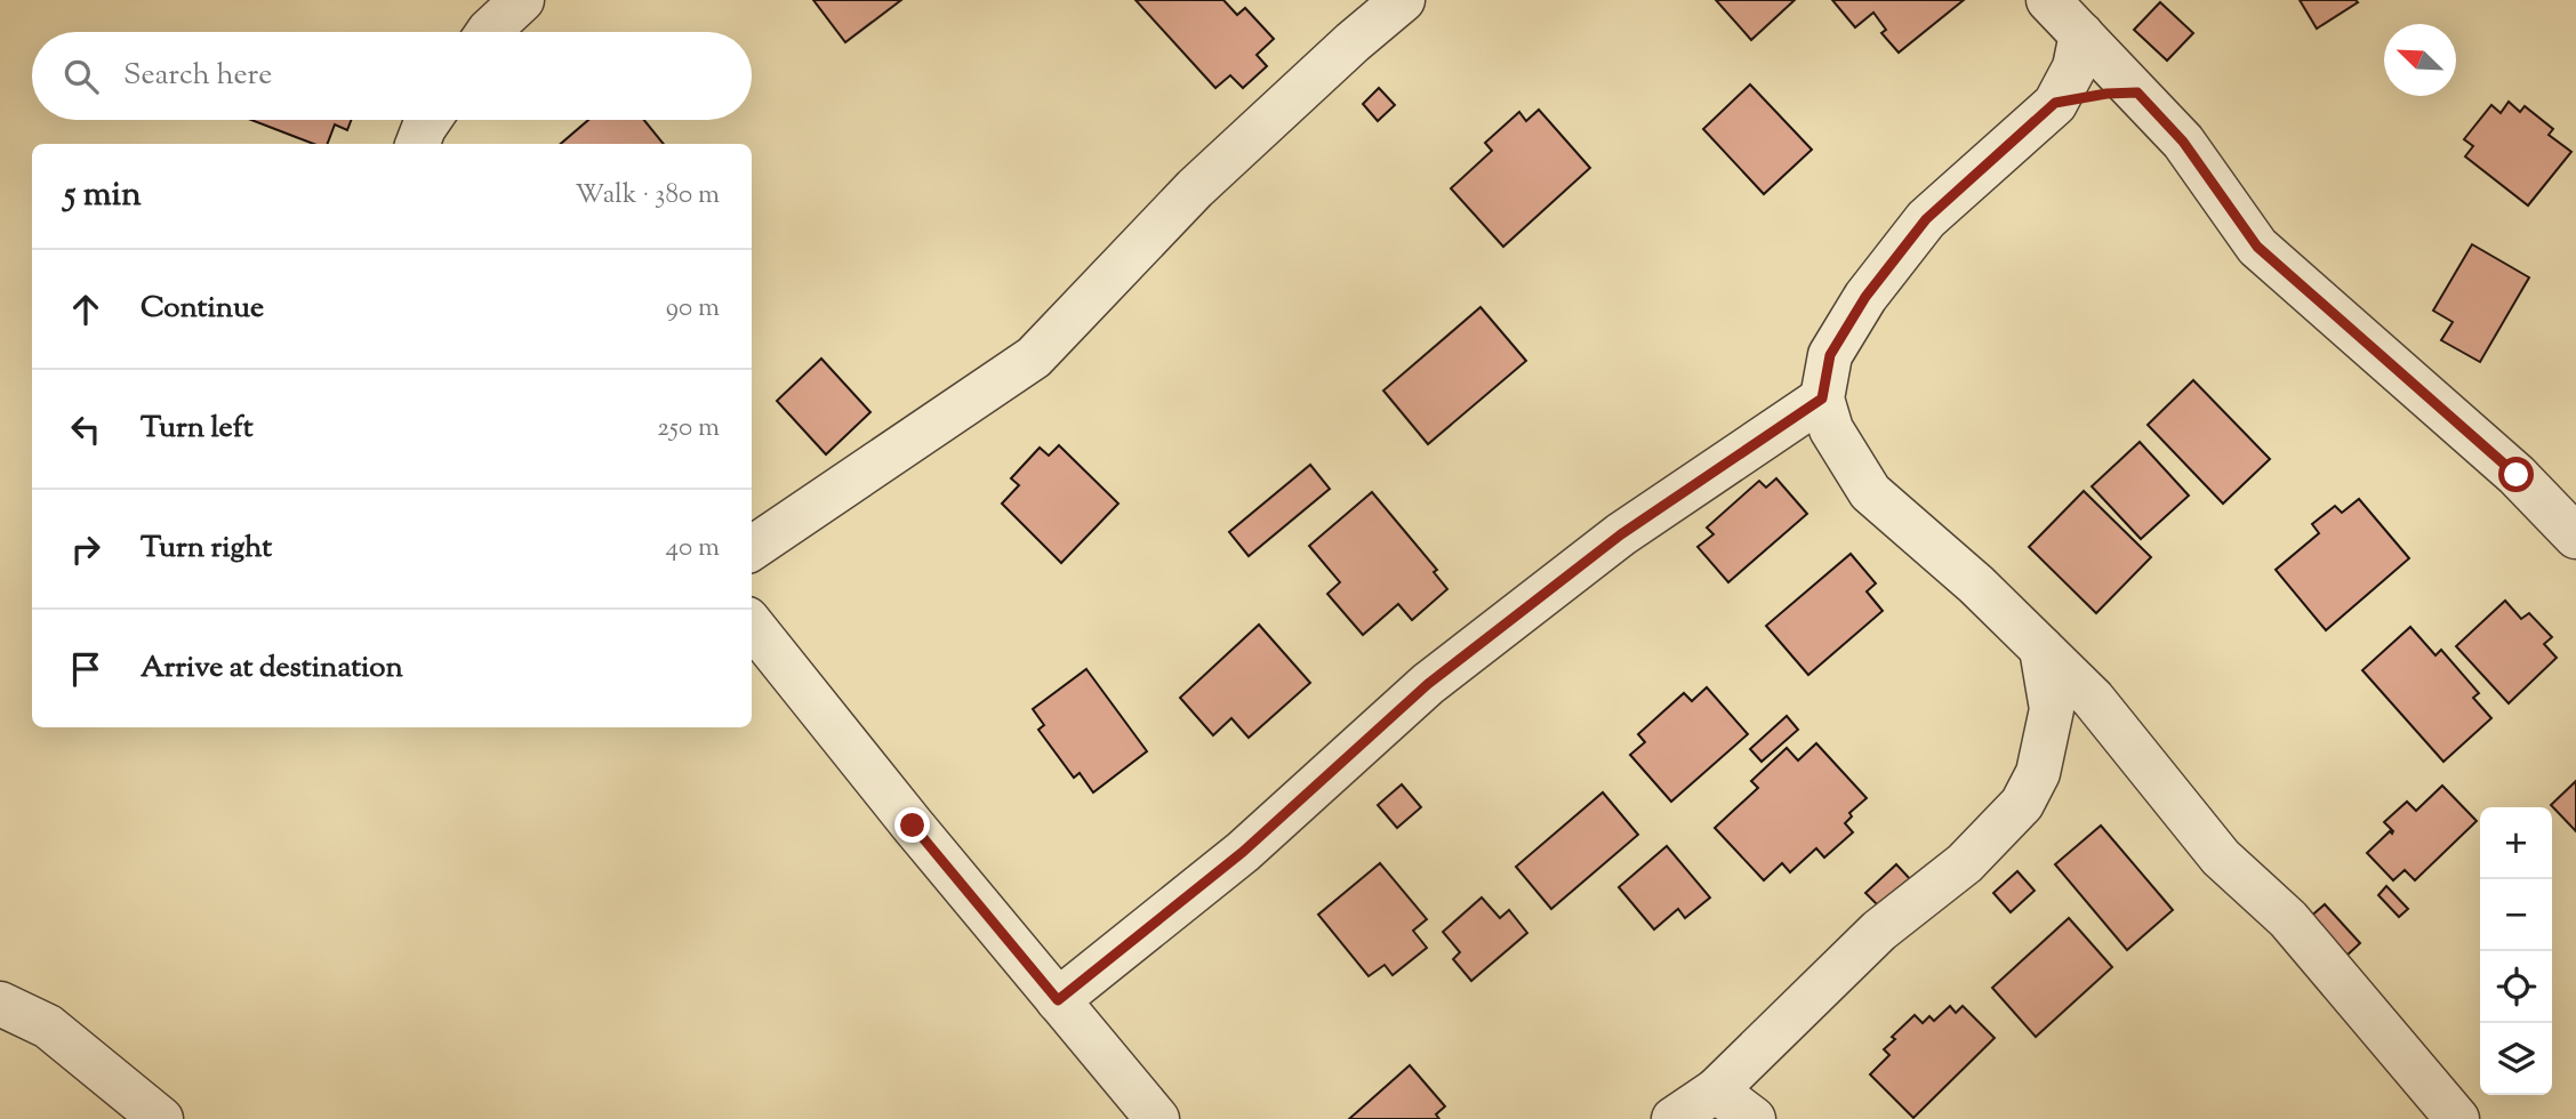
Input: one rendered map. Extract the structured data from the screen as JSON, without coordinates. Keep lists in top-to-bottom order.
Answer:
{
  "north": "top left",
  "page": {
    "search": "Search here",
    "heading": ["5 min", "Walk · 380 m"],
    "list": [
      ["Continue", "90 m"],
      ["Turn left", "250 m"],
      ["Turn right", "40 m"],
      "Arrive at destination"
    ],
    "map_buttons": ["+", "−"]
  }
}
